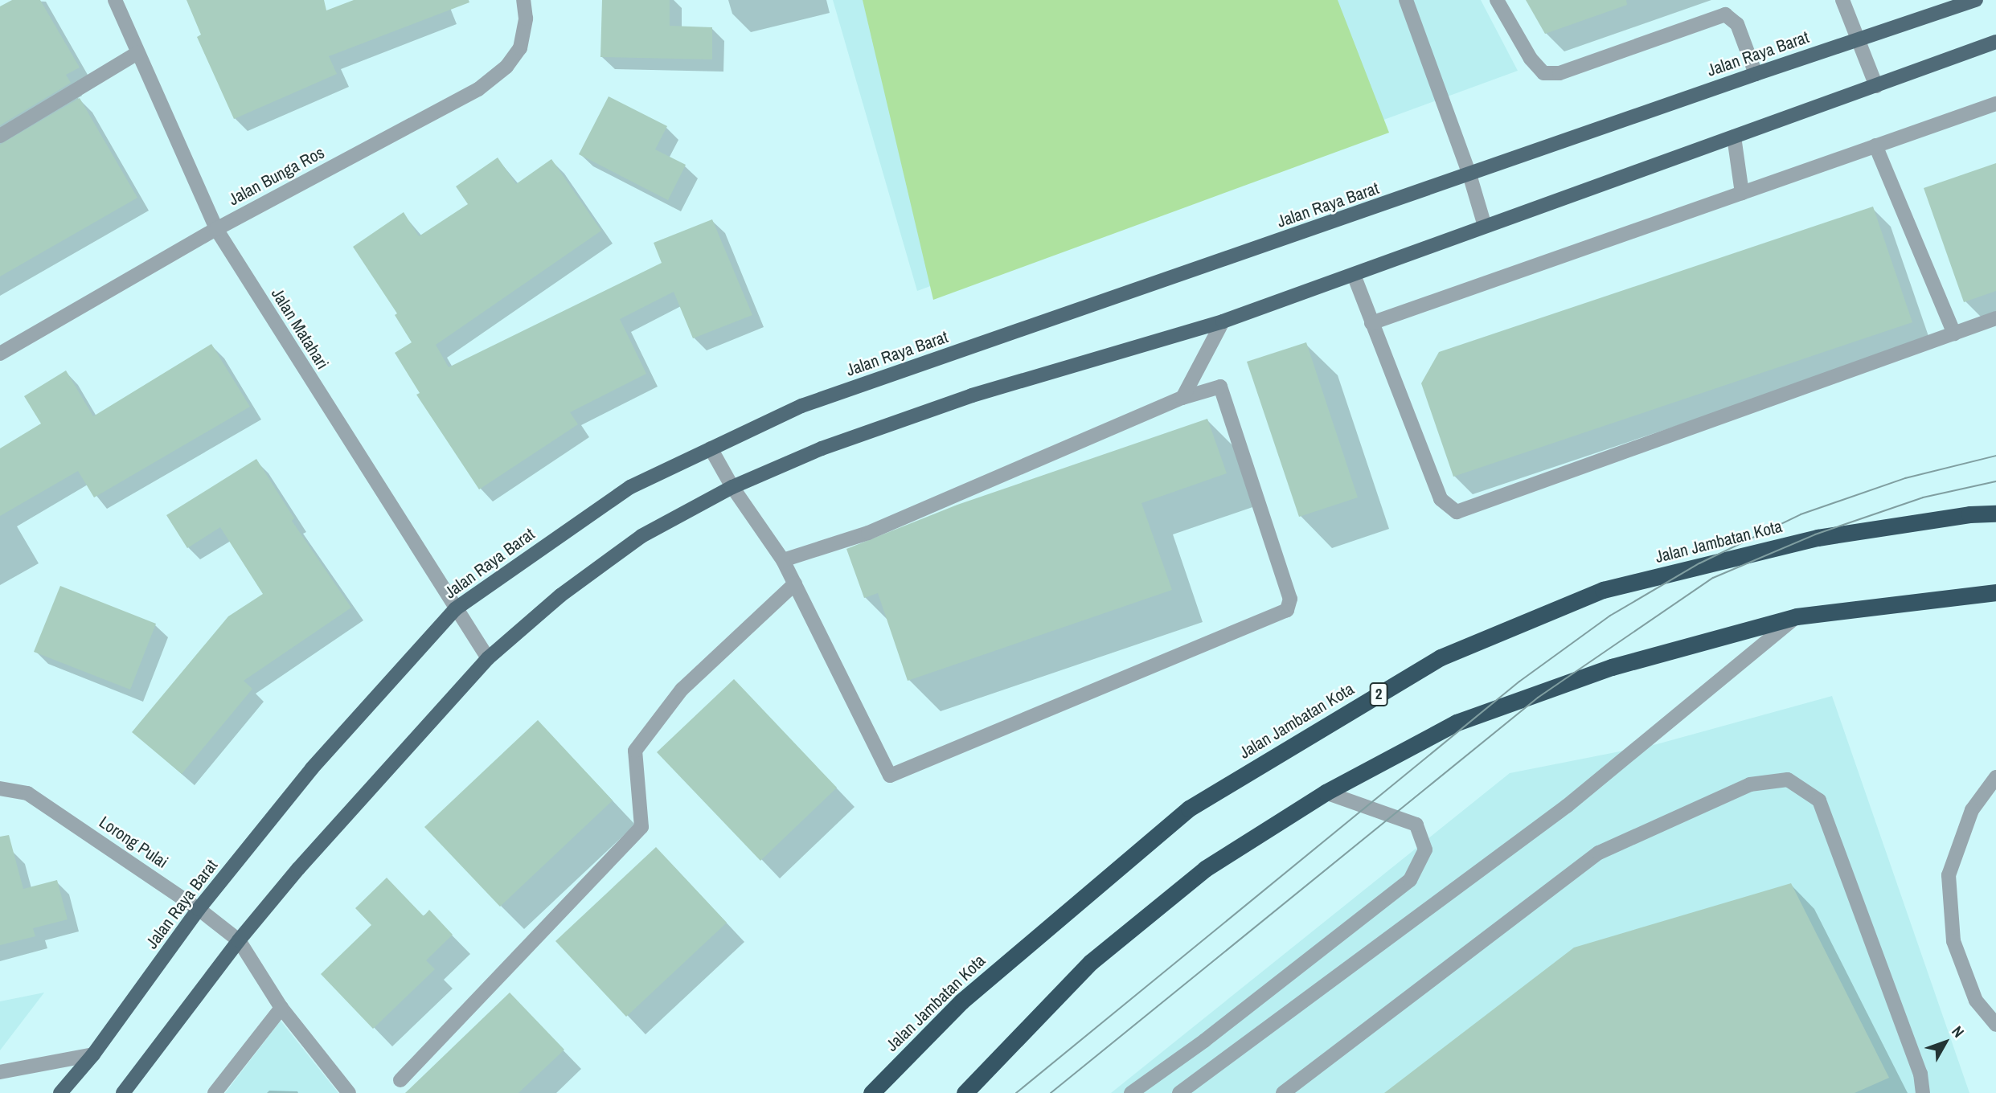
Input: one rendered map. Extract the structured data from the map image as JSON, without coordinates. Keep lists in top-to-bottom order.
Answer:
{
  "streets": {
    "highway": ["Jalan Jambatan Kota", "2"],
    "main road": ["Jalan Raya Barat"],
    "street": ["Jalan Bunga Ros", "Jalan Matahari", "Lorong Pulai"]
  },
  "crossings": [
    ["Jalan Raya Barat", "Jalan Matahari"],
    ["Jalan Raya Barat", "Lorong Pulai"],
    ["Jalan Bunga Ros", "Jalan Matahari"]
  ],
  "north": "top right"
}
